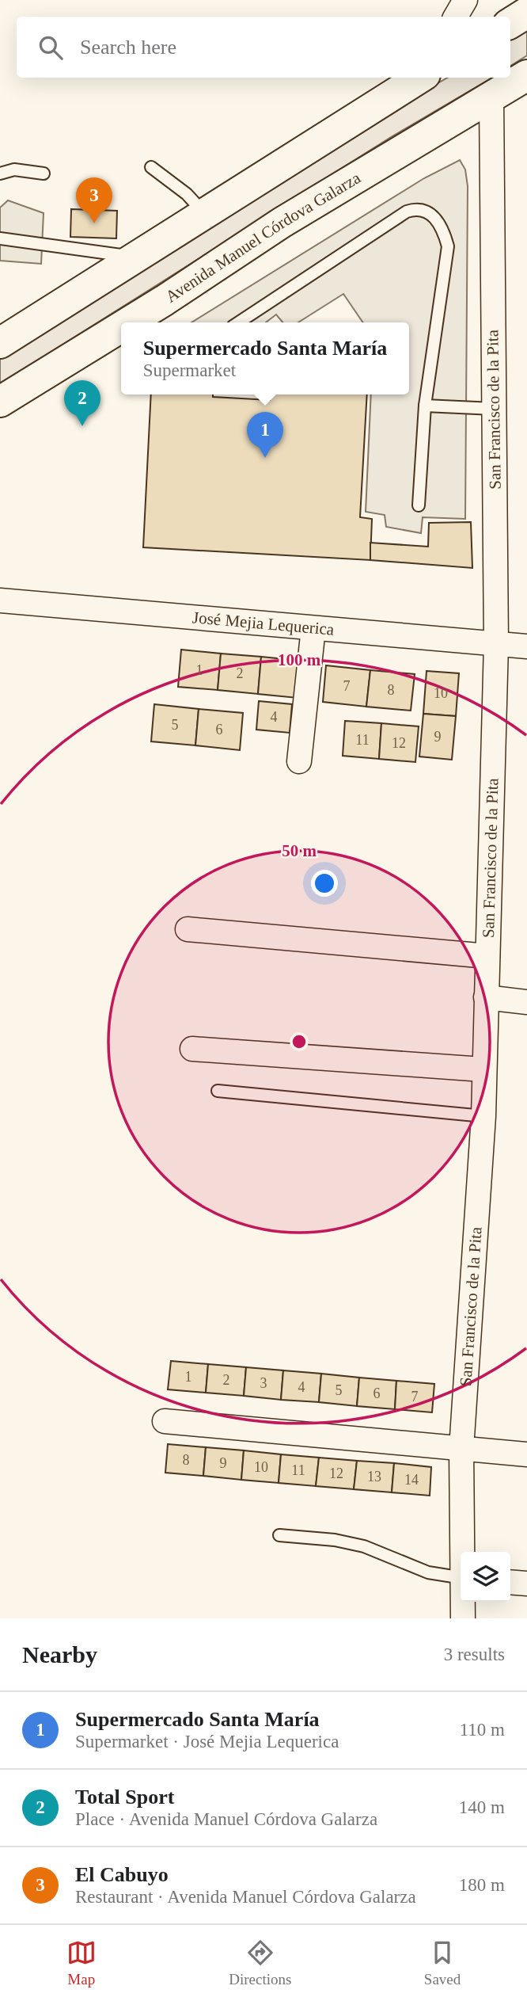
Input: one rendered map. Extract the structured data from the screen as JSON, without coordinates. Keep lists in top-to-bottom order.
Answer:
{
  "streets": {
    "main road": ["Avenida Manuel Córdova Galarza"],
    "street": ["San Francisco de la Pita", "José Mejia Lequerica"]
  },
  "crossings": [
    ["Avenida Manuel Córdova Galarza", "San Francisco de la Pita"],
    ["San Francisco de la Pita", "José Mejia Lequerica"]
  ],
  "house_numbers": [
    "1",
    "2",
    "7",
    "8",
    "10",
    "4",
    "5",
    "6",
    "9",
    "11",
    "12",
    "1",
    "2",
    "3",
    "4",
    "5",
    "6",
    "7",
    "8",
    "9",
    "10",
    "11",
    "12",
    "13",
    "14"
  ],
  "page": {
    "search": "Search here",
    "pins": ["3", "2", "1"],
    "popup": ["Supermercado Santa María", "Supermarket"],
    "heading": ["Nearby", "3 results"],
    "list": [
      {
        "mark": "1",
        "name": "Supermercado Santa María",
        "note": "Supermarket · José Mejia Lequerica",
        "value": "110 m"
      },
      {
        "mark": "2",
        "name": "Total Sport",
        "note": "Place · Avenida Manuel Córdova Galarza",
        "value": "140 m"
      },
      {
        "mark": "3",
        "name": "El Cabuyo",
        "note": "Restaurant · Avenida Manuel Córdova Galarza",
        "value": "180 m"
      }
    ],
    "nav": ["Map", "Directions", "Saved"]
  },
  "rings": ["100 m", "50 m"]
}
